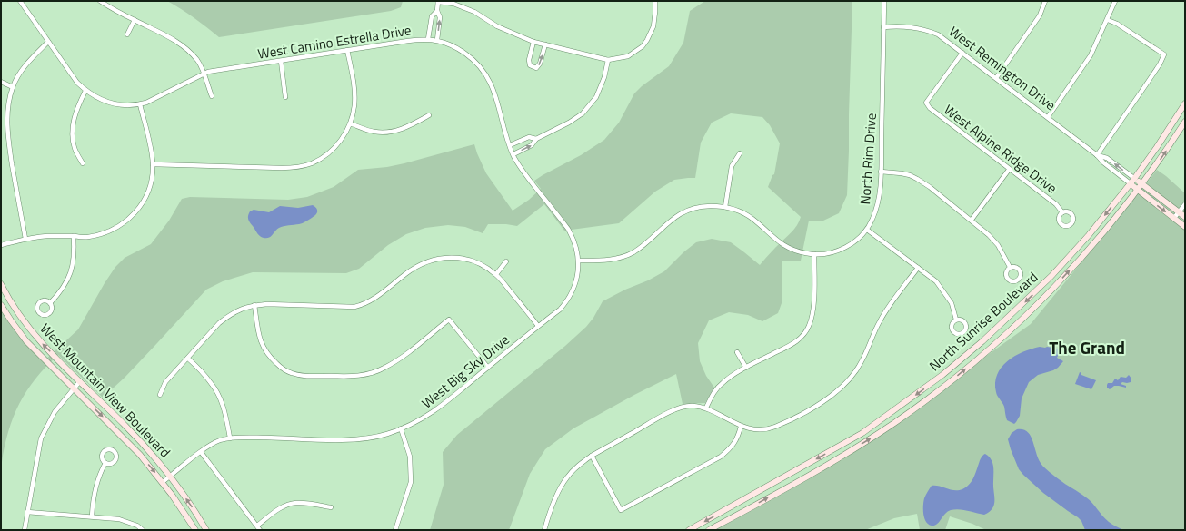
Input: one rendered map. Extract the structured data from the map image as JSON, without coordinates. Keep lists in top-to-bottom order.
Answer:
{
  "streets": {
    "street": [
      "West Camino Estrella Drive",
      "West Remington Drive",
      "West Alpine Ridge Drive",
      "North Rim Drive",
      "North Sunrise Boulevard",
      "West Big Sky Drive",
      "West Mountain View Boulevard"
    ]
  },
  "crossings": [
    ["West Camino Estrella Drive", "North Rim Drive"],
    ["West Camino Estrella Drive", "West Big Sky Drive"],
    ["West Remington Drive", "West Alpine Ridge Drive"],
    ["West Remington Drive", "North Rim Drive"],
    ["West Remington Drive", "North Sunrise Boulevard"],
    ["North Rim Drive", "West Big Sky Drive"],
    ["West Big Sky Drive", "West Mountain View Boulevard"]
  ],
  "districts": ["The Grand"]
}
